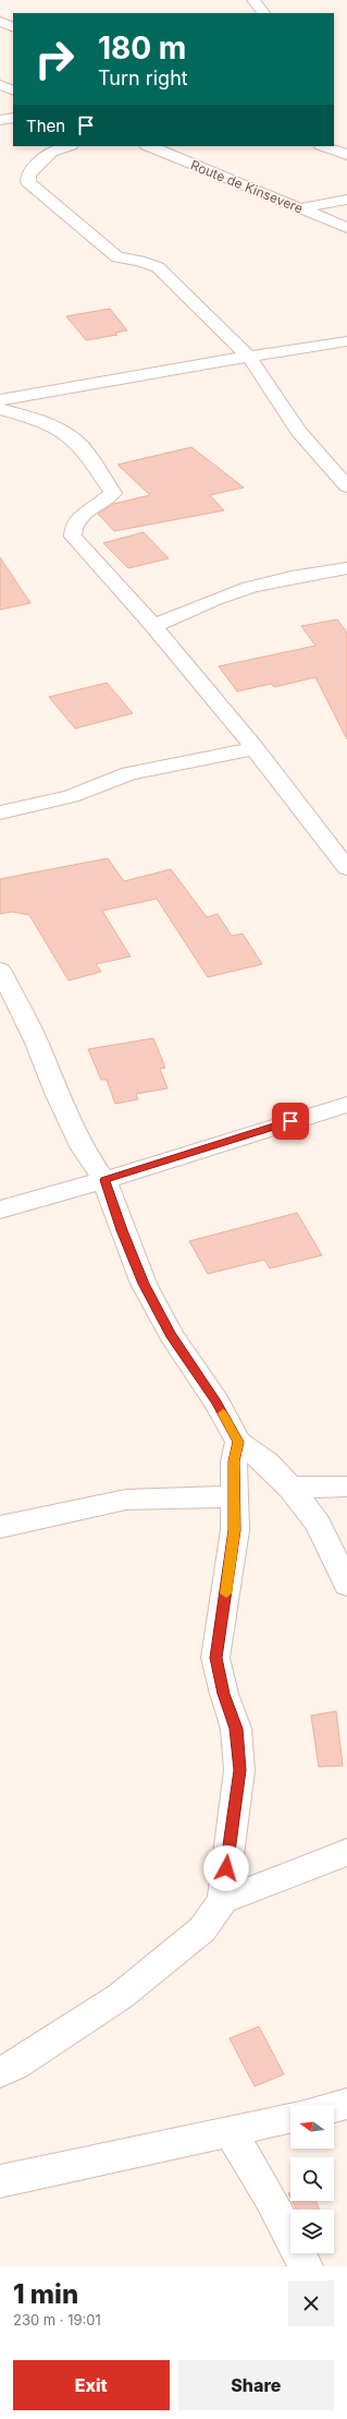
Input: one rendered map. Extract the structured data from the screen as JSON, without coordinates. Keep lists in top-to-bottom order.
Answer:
{
  "streets": {
    "street": ["Route de Kinsevere"]
  },
  "north": "left",
  "page": {
    "turn": ["180 m", "Turn right"],
    "then": "Then",
    "heading": ["1 min", "230 m · 19:01"],
    "buttons": ["Exit", "Share"]
  }
}
